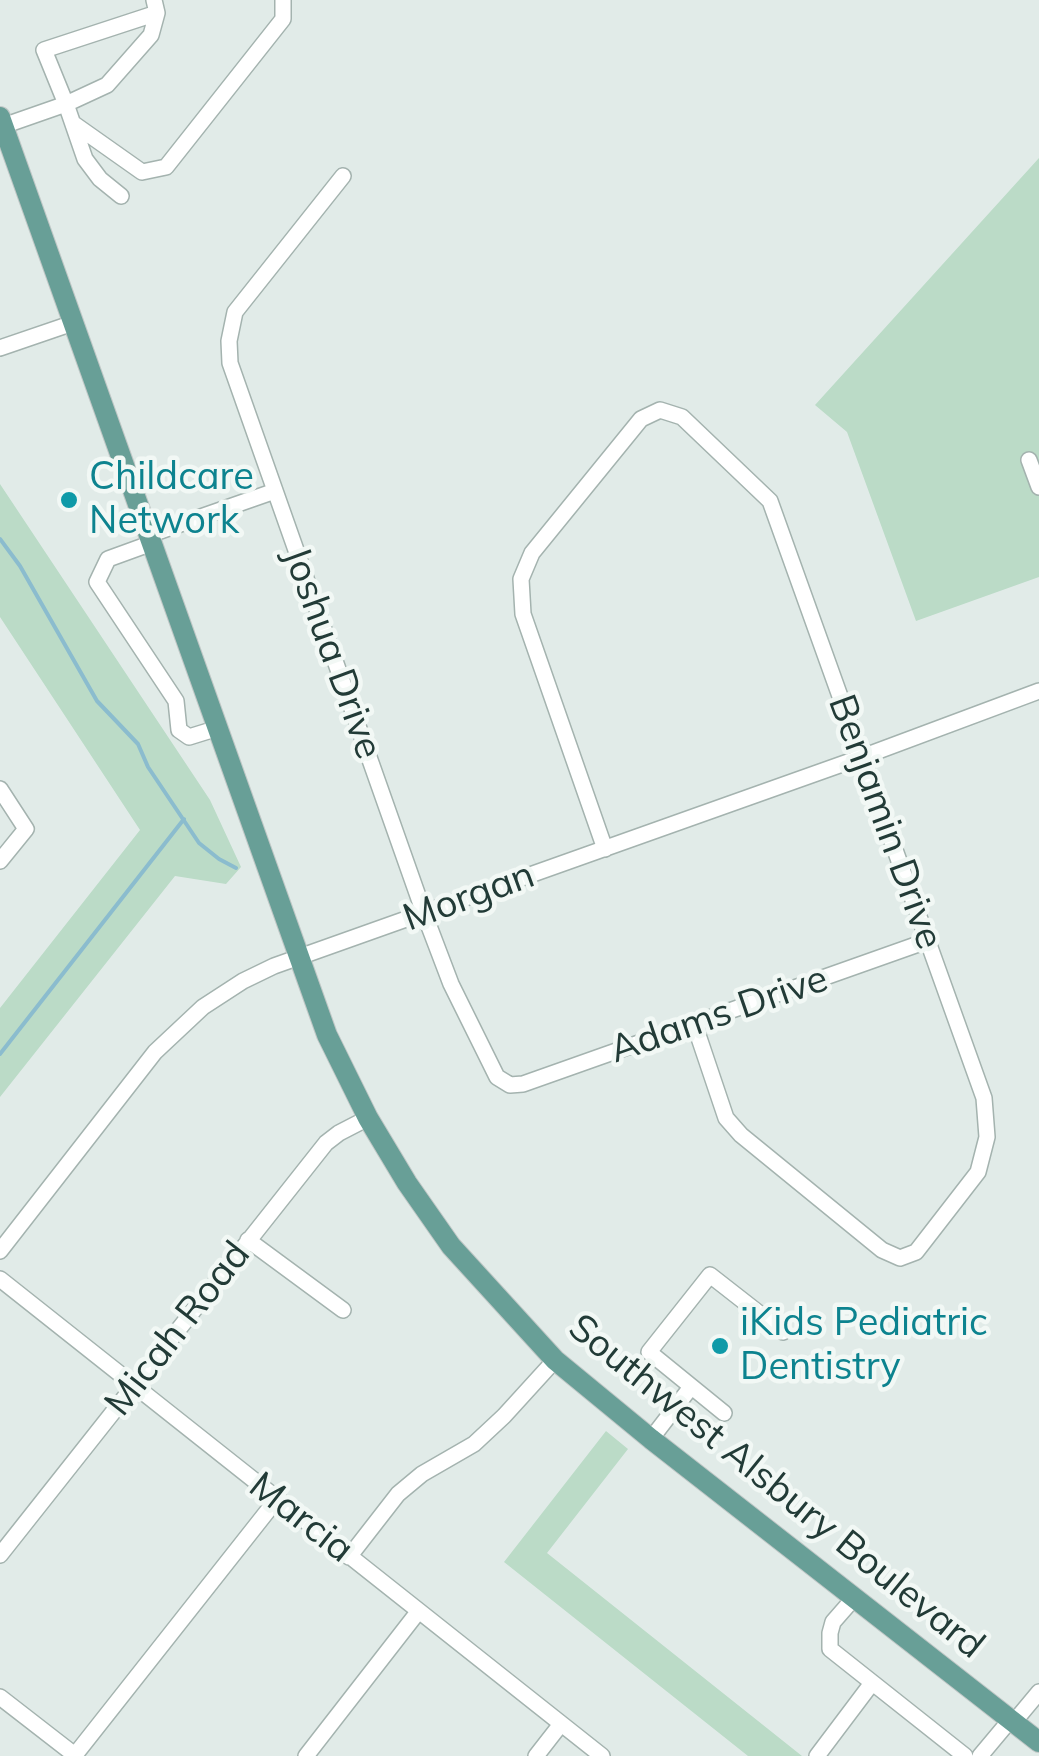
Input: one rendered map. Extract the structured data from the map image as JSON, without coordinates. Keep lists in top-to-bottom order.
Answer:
{
  "streets": {
    "main road": ["Southwest Alsbury Boulevard"],
    "street": [
      "Joshua Drive",
      "Benjamin Drive",
      "Morgan",
      "Adams Drive",
      "Micah Road",
      "Marcia"
    ]
  },
  "crossings": [
    ["Joshua Drive", "Morgan"],
    ["Joshua Drive", "Adams Drive"],
    ["Benjamin Drive", "Morgan"],
    ["Benjamin Drive", "Adams Drive"],
    ["Morgan", "Southwest Alsbury Boulevard"],
    ["Micah Road", "Southwest Alsbury Boulevard"],
    ["Micah Road", "Marcia"]
  ],
  "places": ["Childcare Network", "iKids Pediatric Dentistry"]
}
